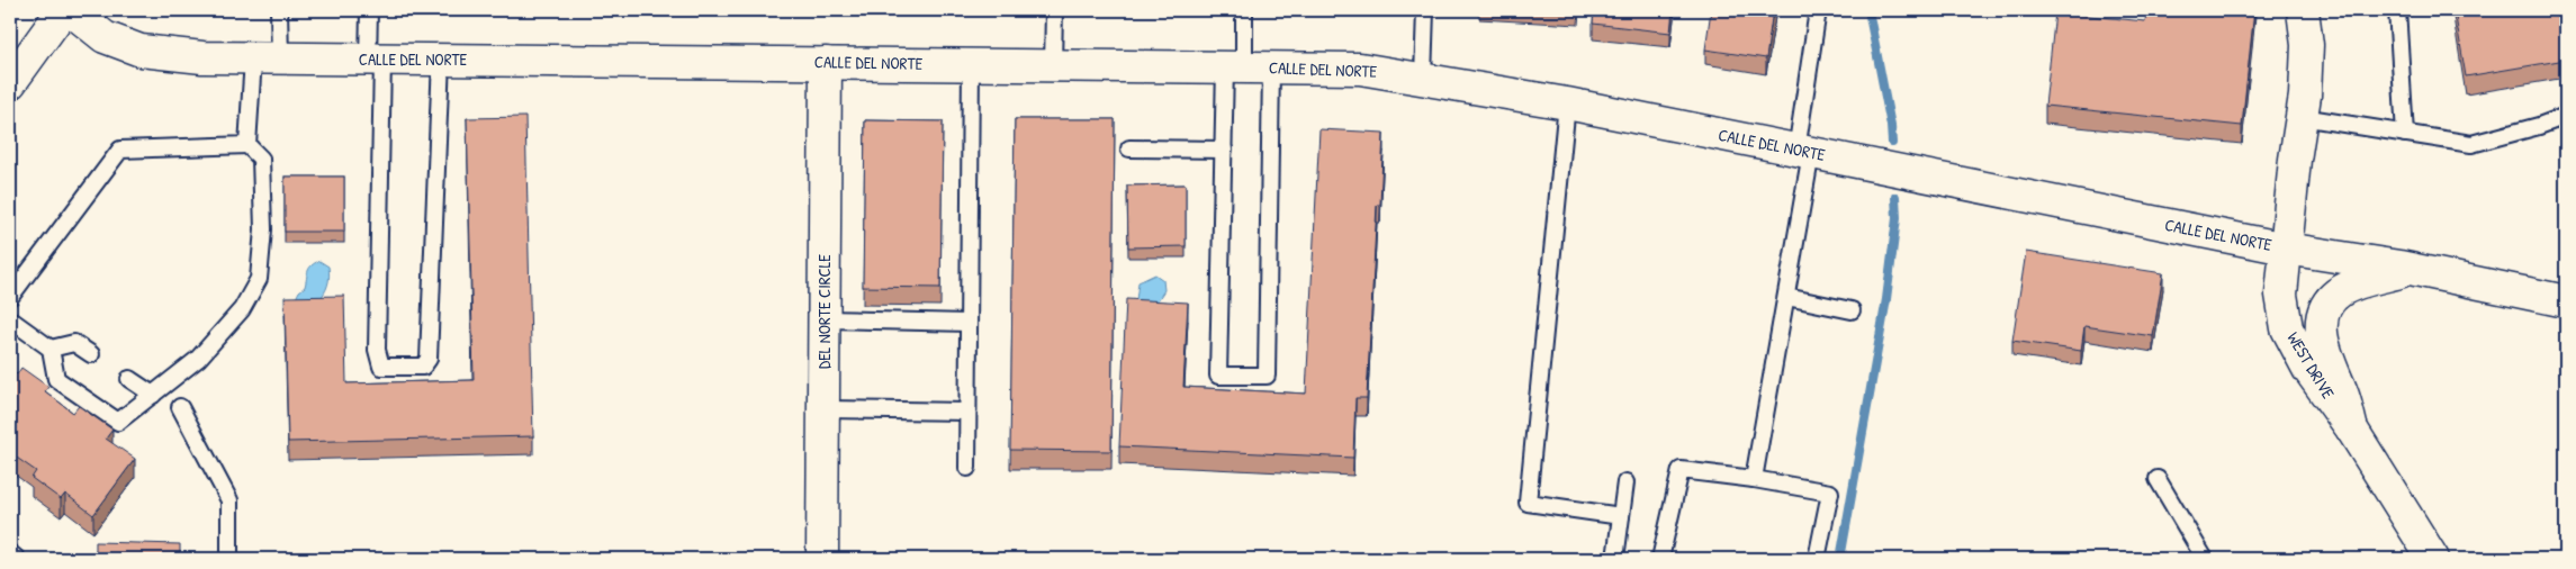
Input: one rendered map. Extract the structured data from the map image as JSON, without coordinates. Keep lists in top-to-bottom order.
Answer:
{
  "streets": {
    "street": ["CALLE DEL NORTE", "DEL NORTE CIRCLE", "WEST DRIVE"]
  },
  "crossings": [
    ["CALLE DEL NORTE", "DEL NORTE CIRCLE"],
    ["CALLE DEL NORTE", "WEST DRIVE"]
  ]
}
